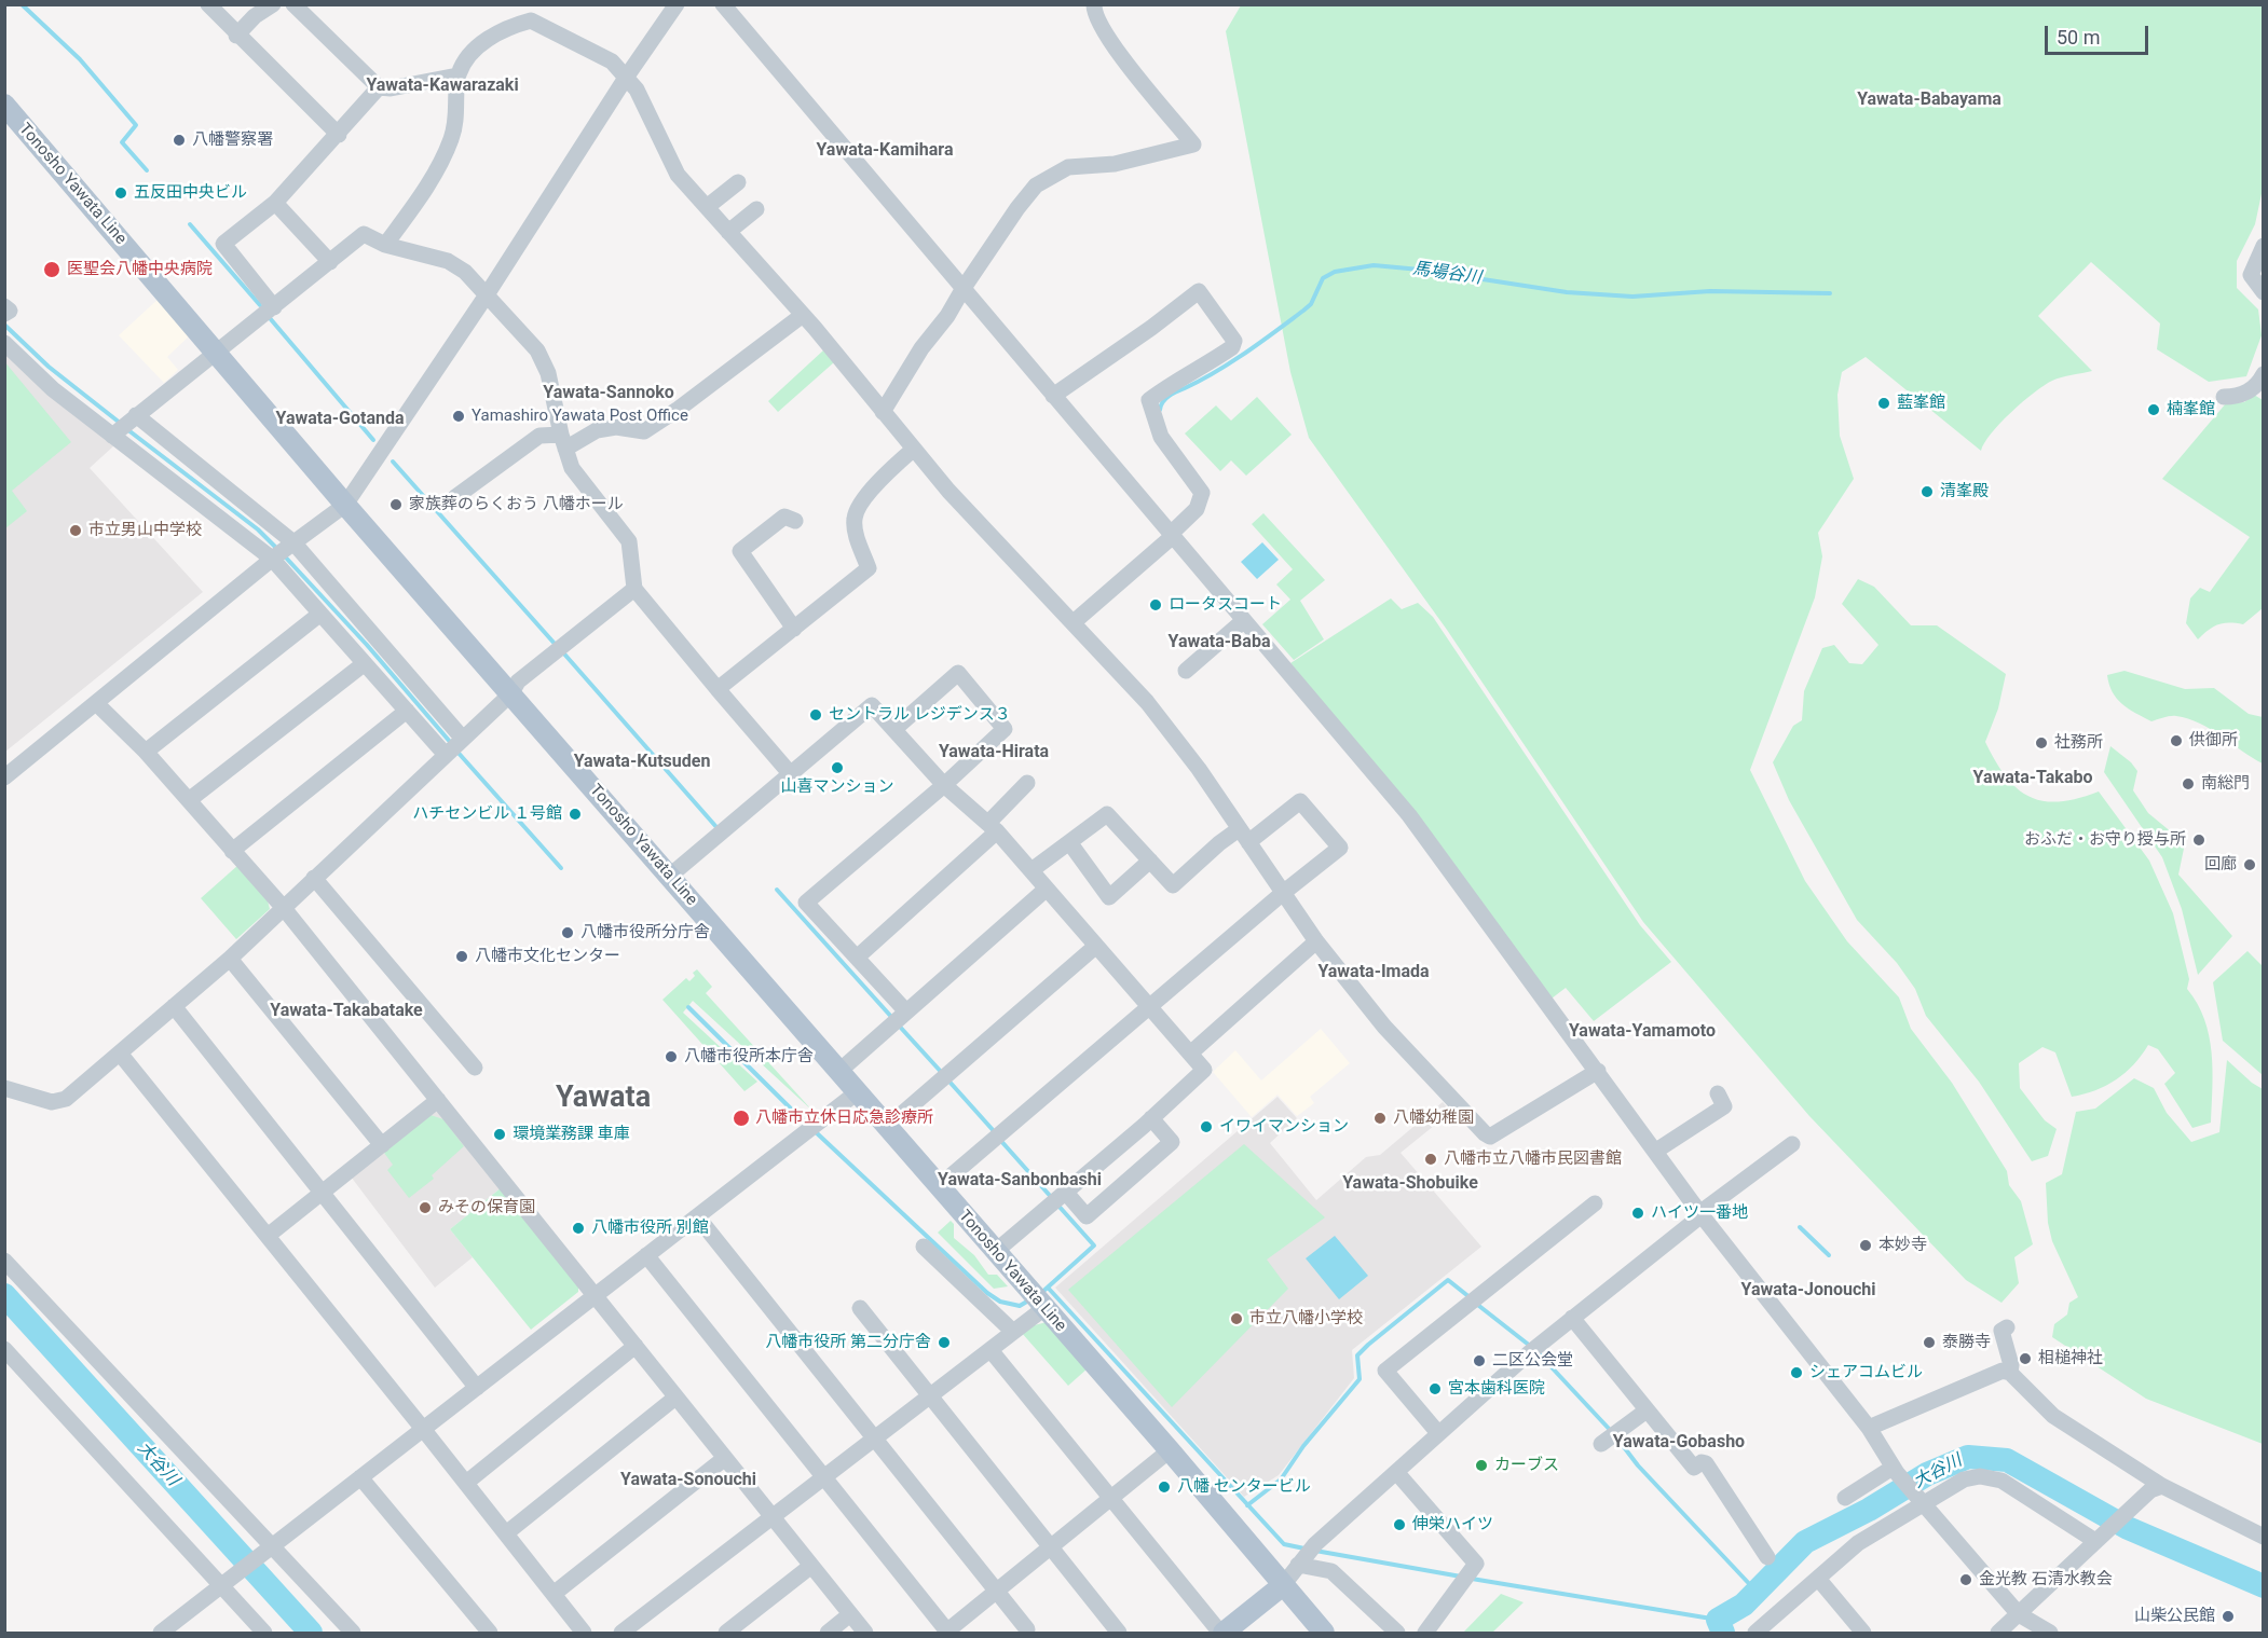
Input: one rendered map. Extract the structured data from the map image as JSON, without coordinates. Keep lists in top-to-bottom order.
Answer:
{
  "streets": {
    "main road": ["Tonosho Yawata Line"]
  },
  "districts": [
    "Yawata-Kawarazaki",
    "Yawata-Babayama",
    "Yawata-Kamihara",
    "Yawata-Sannoko",
    "Yawata-Gotanda",
    "Yawata-Baba",
    "Yawata-Hirata",
    "Yawata-Kutsuden",
    "Yawata-Takabo",
    "Yawata-Imada",
    "Yawata-Takabatake",
    "Yawata-Yamamoto",
    "Yawata",
    "Yawata-Sanbonbashi",
    "Yawata-Shobuike",
    "Yawata-Jonouchi",
    "Yawata-Gobasho",
    "Yawata-Sonouchi"
  ],
  "water": ["馬場谷川", "大谷川"],
  "places": [
    "八幡警察署",
    "五反田中央ビル",
    "医聖会八幡中央病院",
    "藍峯館",
    "楠峯館",
    "Yamashiro Yawata Post Office",
    "清峯殿",
    "家族葬のらくおう 八幡ホール",
    "市立男山中学校",
    "ロータスコート",
    "セントラル レジデンス３",
    "供御所",
    "社務所",
    "山喜マンション",
    "南総門",
    "ハチセンビル １号館",
    "おふだ・お守り授与所",
    "回廊",
    "八幡市役所分庁舎",
    "八幡市文化センター",
    "八幡市役所本庁舎",
    "八幡市立休日応急診療所",
    "八幡幼稚園",
    "イワイマンション",
    "環境業務課 車庫",
    "八幡市立八幡市民図書館",
    "みその保育園",
    "ハイツ一番地",
    "八幡市役所 別館",
    "本妙寺",
    "市立八幡小学校",
    "八幡市役所 第二分庁舎",
    "泰勝寺",
    "相槌神社",
    "二区公会堂",
    "シェアコムビル",
    "宮本歯科医院",
    "カーブス",
    "八幡 センタービル",
    "伸栄ハイツ",
    "金光教 石清水教会",
    "山柴公民館"
  ],
  "scale_bar": "50 m"
}
